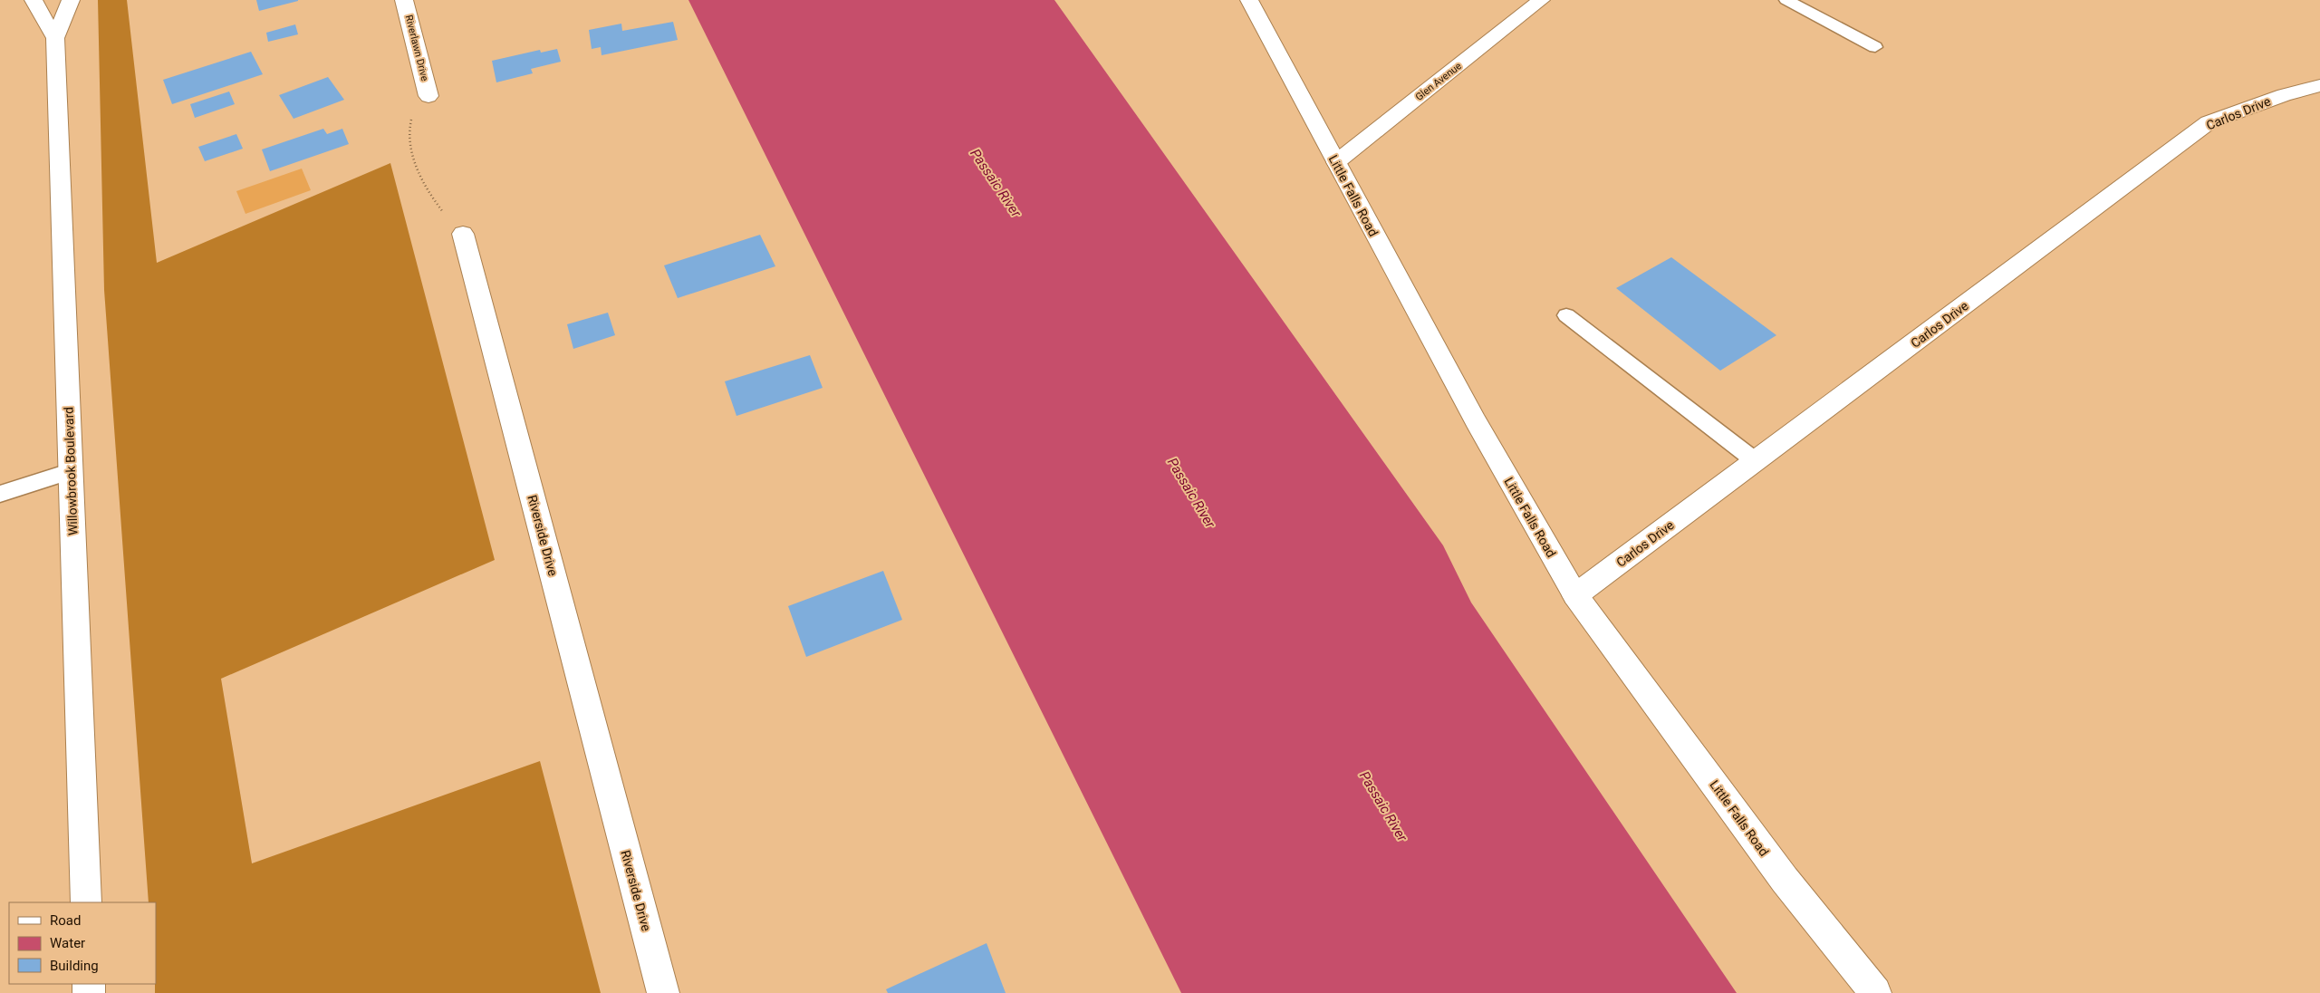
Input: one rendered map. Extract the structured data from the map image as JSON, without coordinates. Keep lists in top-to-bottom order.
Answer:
{
  "streets": {
    "street": [
      "Riverlawn Drive",
      "Glen Avenue",
      "Carlos Drive",
      "Little Falls Road",
      "Willowbrook Boulevard",
      "Riverside Drive"
    ]
  },
  "crossings": [
    ["Glen Avenue", "Little Falls Road"],
    ["Carlos Drive", "Little Falls Road"]
  ],
  "water": ["Passaic River"],
  "legend": ["Road", "Water", "Building"]
}
